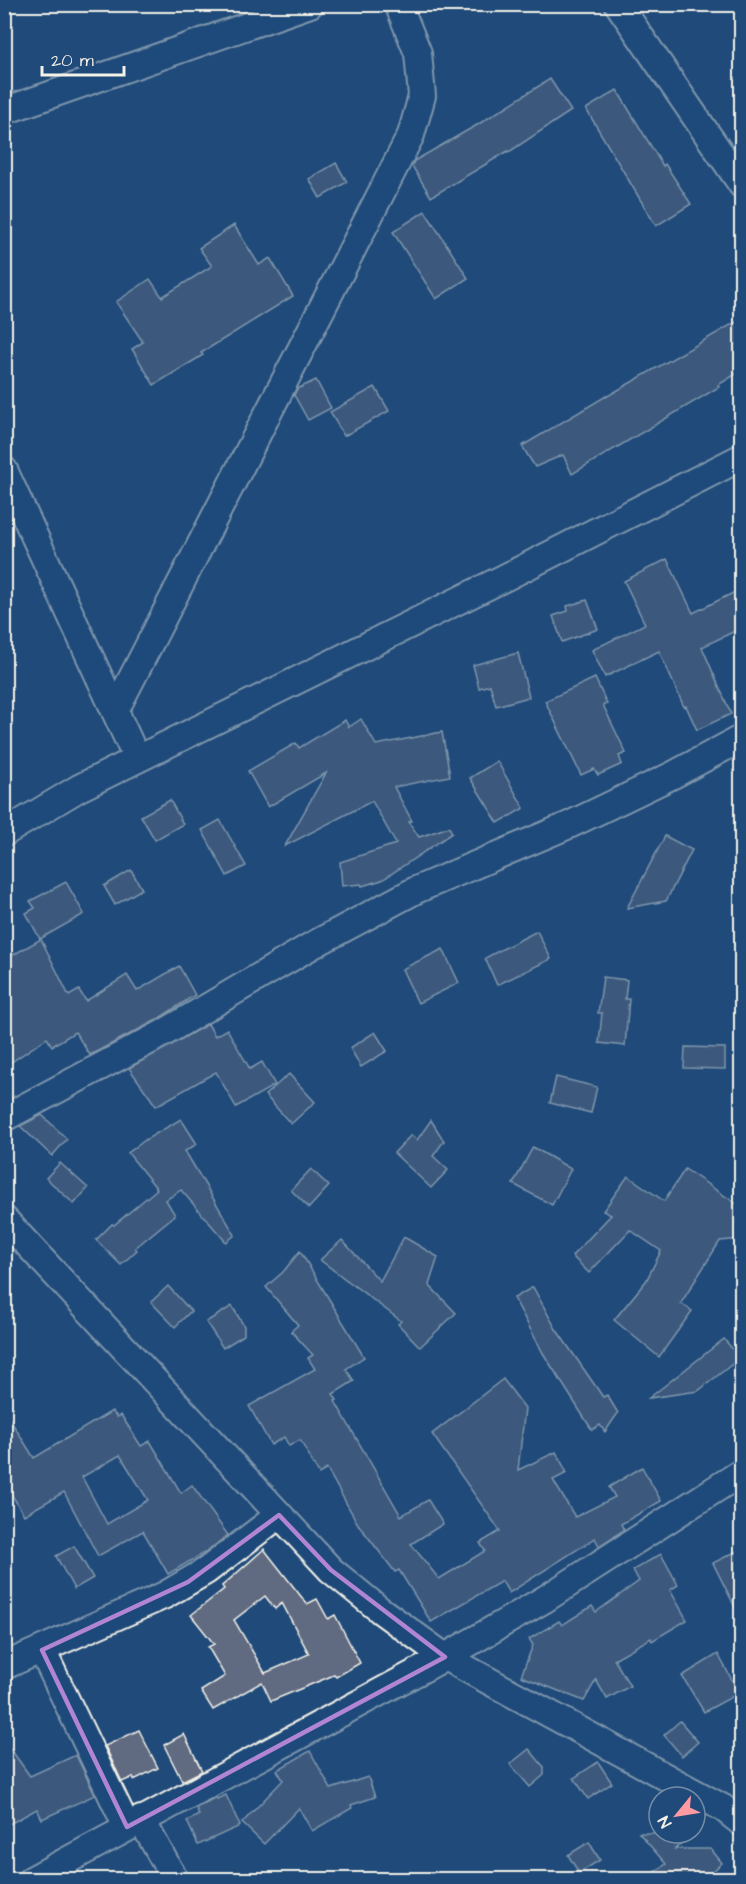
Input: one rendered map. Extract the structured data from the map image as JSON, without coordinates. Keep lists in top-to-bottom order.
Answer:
{
  "scale_bar": "20 m",
  "north": "bottom left"
}
